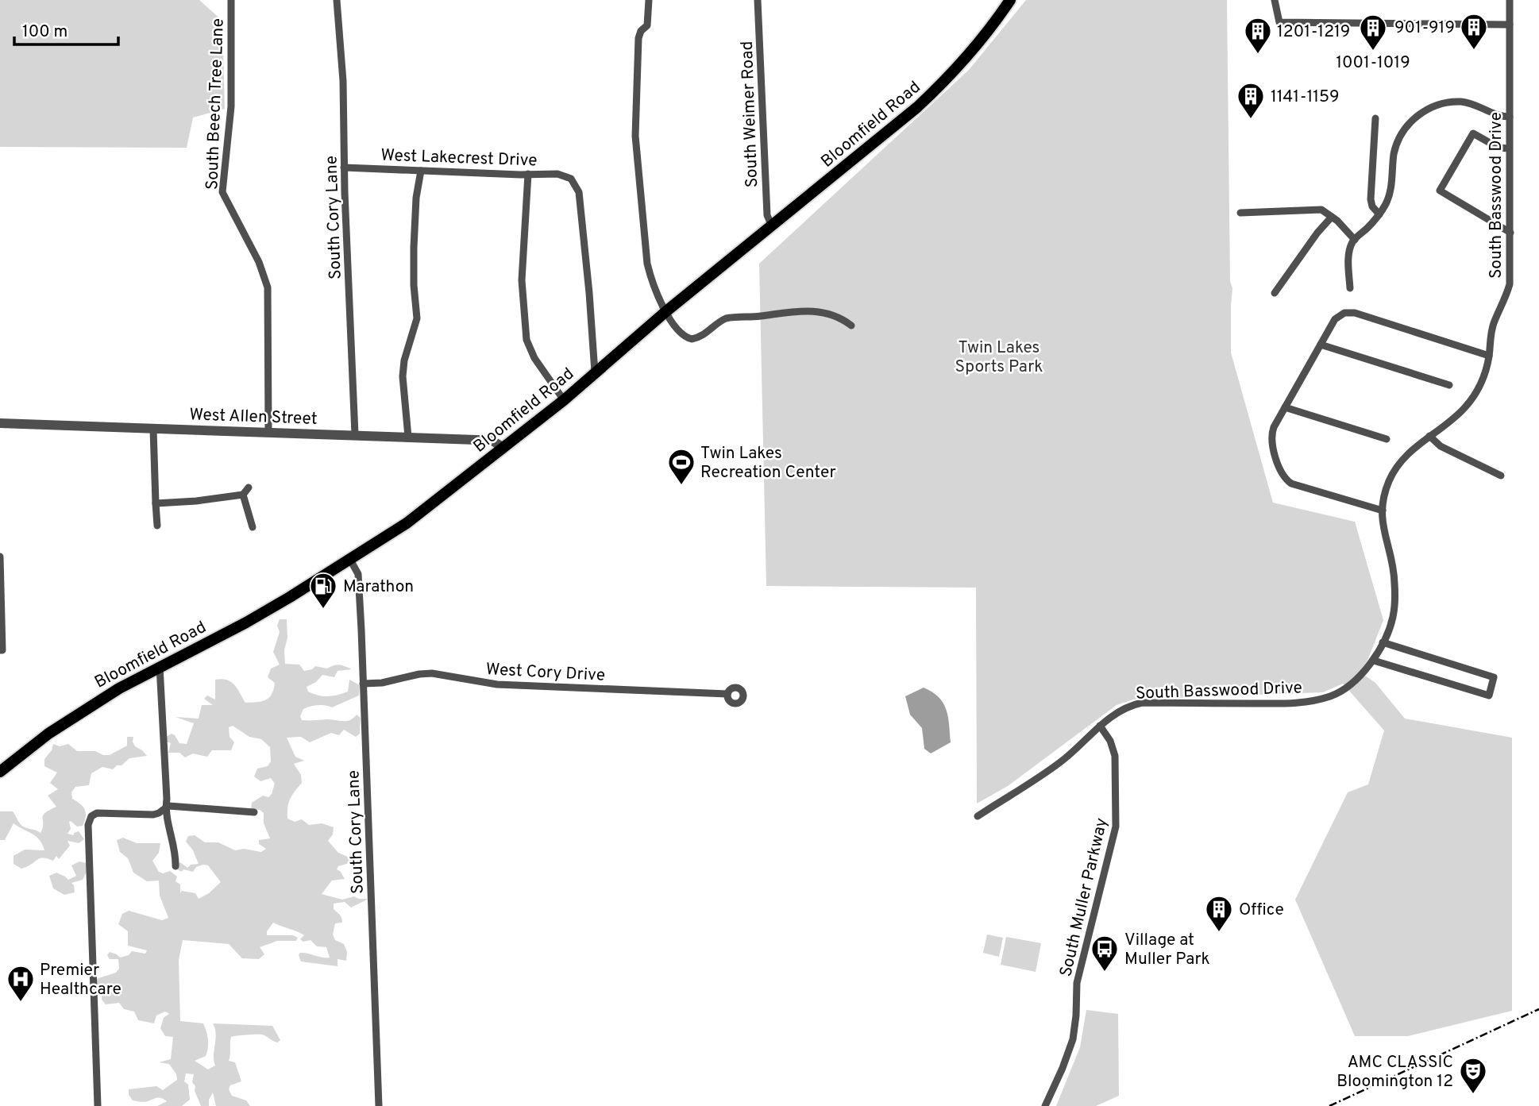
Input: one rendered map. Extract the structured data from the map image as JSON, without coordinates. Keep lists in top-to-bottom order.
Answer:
{
  "streets": {
    "main road": ["Bloomfield Road"],
    "street": [
      "South Beech Tree Lane",
      "South Weimer Road",
      "West Lakecrest Drive",
      "South Basswood Drive",
      "South Cory Lane",
      "West Allen Street",
      "West Cory Drive",
      "South Muller Parkway"
    ]
  },
  "crossings": [
    ["South Beech Tree Lane", "West Allen Street"],
    ["South Weimer Road", "Bloomfield Road"],
    ["Bloomfield Road", "West Lakecrest Drive"],
    ["Bloomfield Road", "South Cory Lane"],
    ["Bloomfield Road", "West Allen Street"],
    ["West Lakecrest Drive", "South Cory Lane"],
    ["South Basswood Drive", "South Muller Parkway"],
    ["South Cory Lane", "West Allen Street"],
    ["South Cory Lane", "West Cory Drive"]
  ],
  "parks": ["Twin Lakes Sports Park"],
  "places": {
    "building": [
      "901-919",
      "1001-1019",
      "1201-1219",
      "1141-1159",
      "Office"
    ],
    "sports": ["Twin Lakes Recreation Center"],
    "fuel station": ["Marathon"],
    "bus stop": ["Village at Muller Park"],
    "hospital": ["Premier Healthcare"],
    "theatre": ["AMC CLASSIC Bloomington 12"]
  },
  "scale_bar": "100 m"
}
